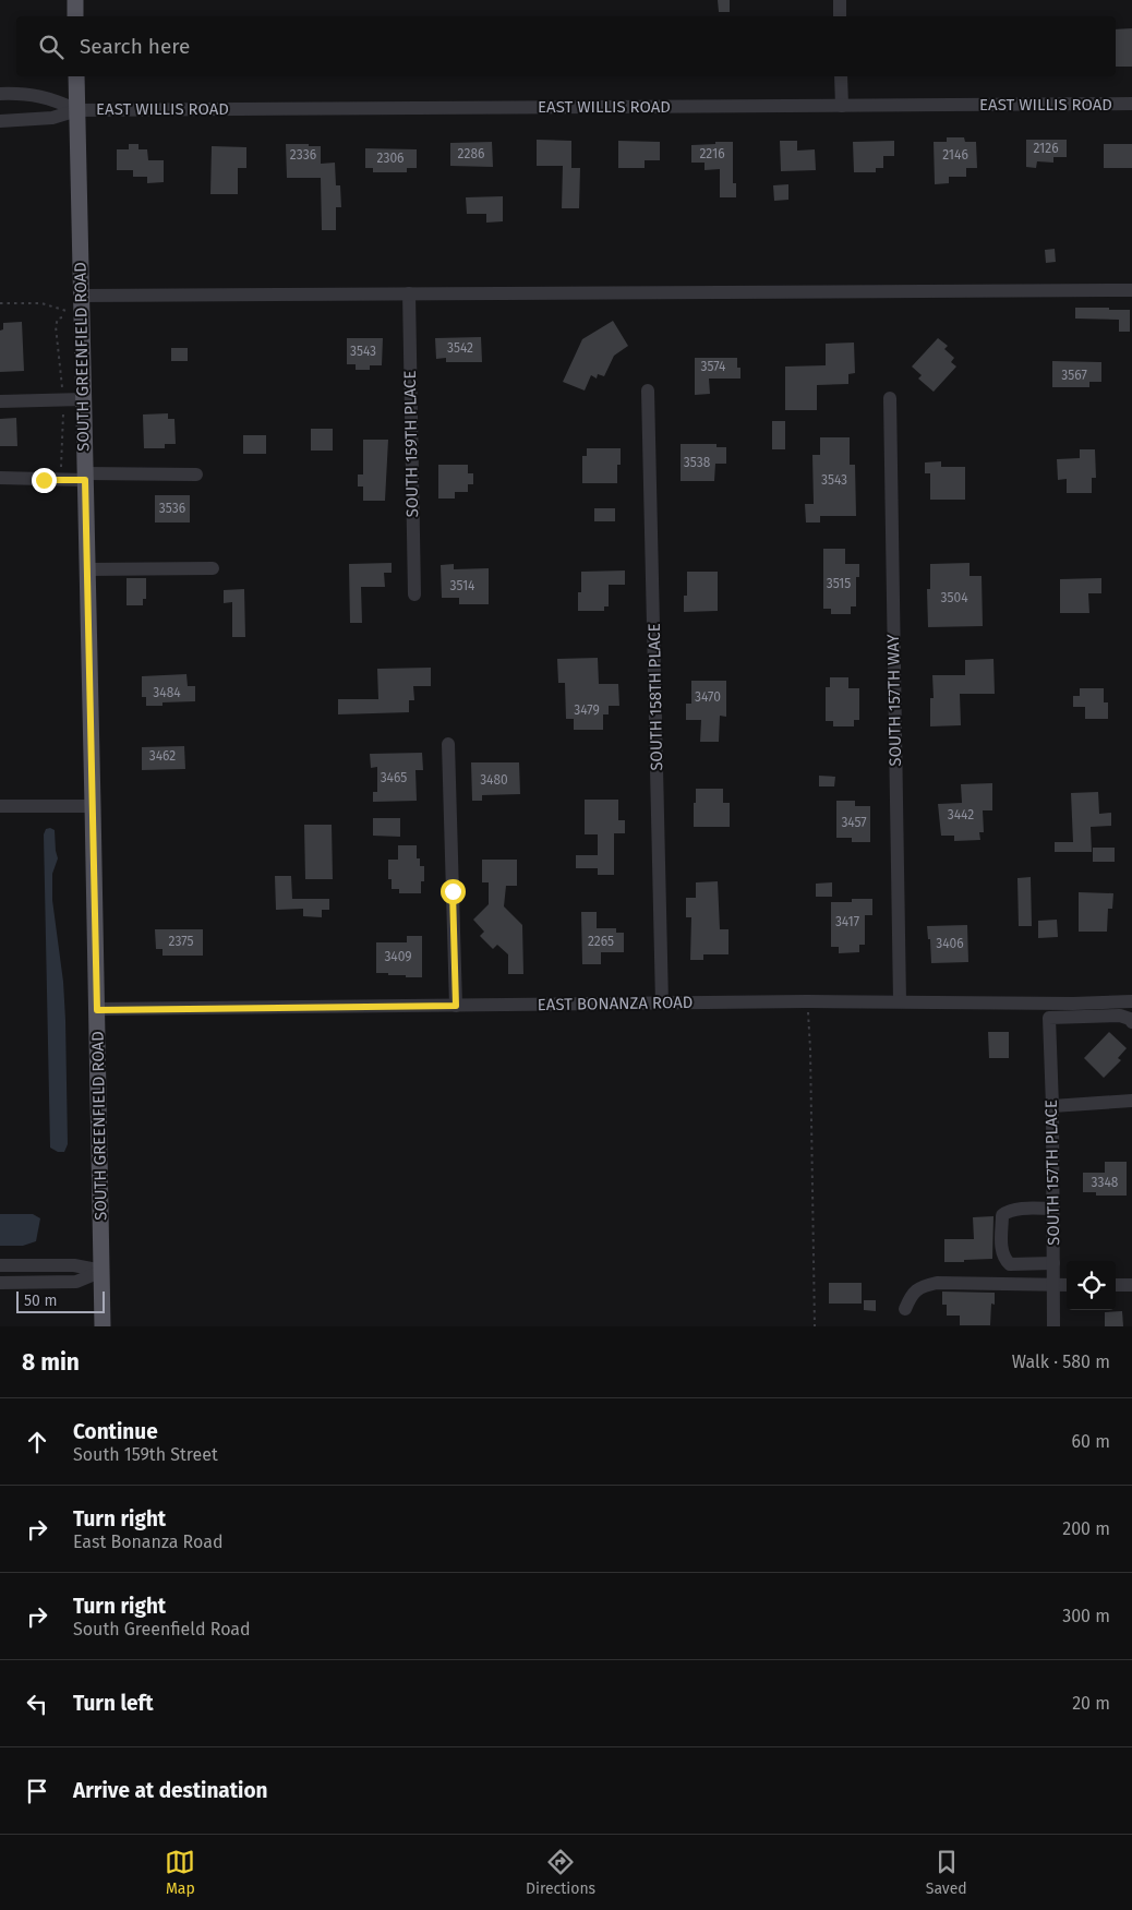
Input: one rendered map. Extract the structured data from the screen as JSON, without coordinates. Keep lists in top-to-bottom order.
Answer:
{
  "streets": {
    "main road": ["SOUTH GREENFIELD ROAD"],
    "street": [
      "EAST WILLIS ROAD",
      "SOUTH 159TH PLACE",
      "SOUTH 158TH PLACE",
      "SOUTH 157TH WAY",
      "EAST BONANZA ROAD",
      "SOUTH 157TH PLACE"
    ]
  },
  "crossings": [
    ["EAST WILLIS ROAD", "SOUTH GREENFIELD ROAD"],
    ["SOUTH GREENFIELD ROAD", "EAST BONANZA ROAD"],
    ["SOUTH 158TH PLACE", "EAST BONANZA ROAD"],
    ["SOUTH 157TH WAY", "EAST BONANZA ROAD"]
  ],
  "house_numbers": [
    "2126",
    "2286",
    "2216",
    "2336",
    "2146",
    "2306",
    "3542",
    "3543",
    "3574",
    "3567",
    "3538",
    "3543",
    "3536",
    "3515",
    "3514",
    "3504",
    "3484",
    "3470",
    "3479",
    "3462",
    "3465",
    "3480",
    "3442",
    "3457",
    "3417",
    "2375",
    "2265",
    "3406",
    "3409",
    "3348"
  ],
  "scale_bar": "50 m",
  "page": {
    "search": "Search here",
    "scale": "50 m",
    "heading": ["8 min", "Walk · 580 m"],
    "list": [
      ["Continue", "South 159th Street", "60 m"],
      ["Turn right", "East Bonanza Road", "200 m"],
      ["Turn right", "South Greenfield Road", "300 m"],
      ["Turn left", "20 m"],
      "Arrive at destination"
    ],
    "nav": ["Map", "Directions", "Saved"]
  }
}
